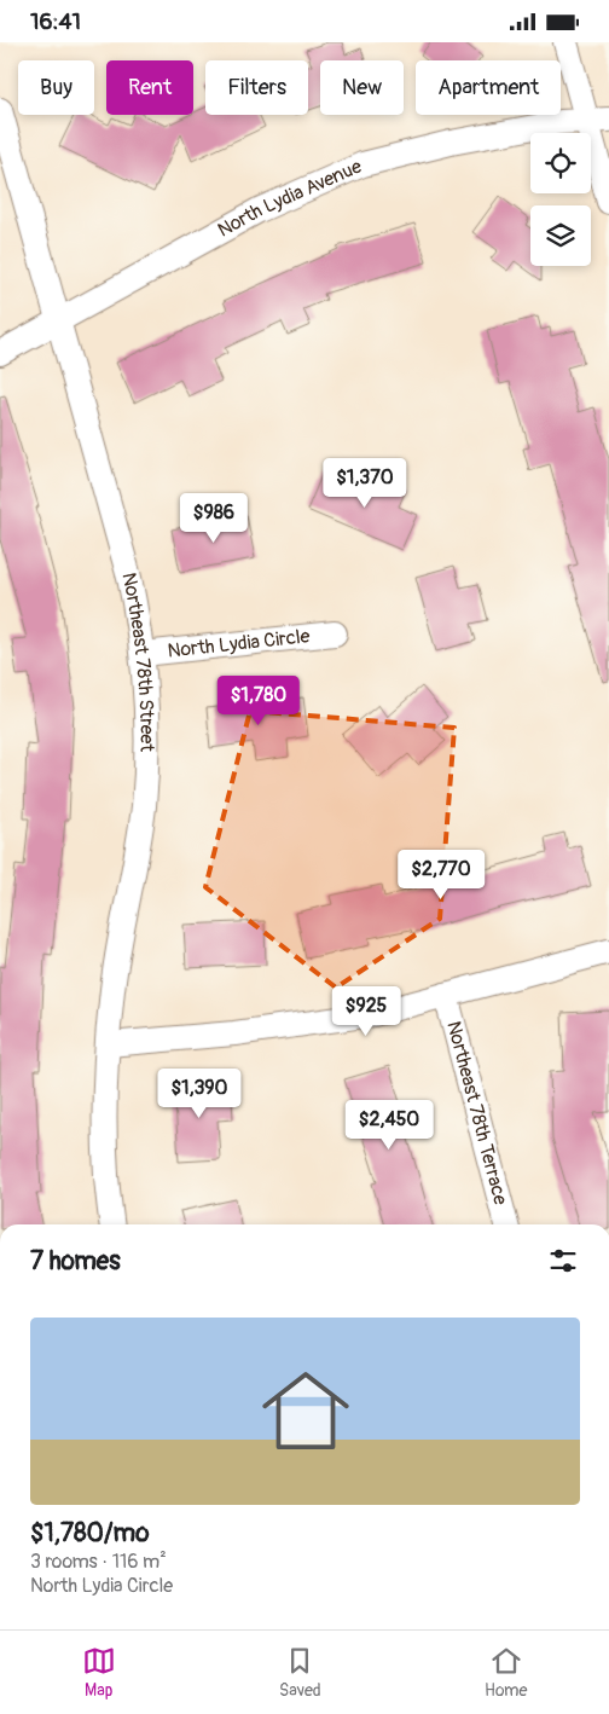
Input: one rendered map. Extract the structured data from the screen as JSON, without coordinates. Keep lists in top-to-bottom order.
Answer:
{
  "streets": {
    "street": [
      "North Lydia Avenue",
      "North Lydia Circle",
      "Northeast 78th Street",
      "Northeast 78th Terrace"
    ]
  },
  "crossings": [
    ["North Lydia Avenue", "Northeast 78th Street"],
    ["North Lydia Circle", "Northeast 78th Street"]
  ],
  "page": {
    "status": "16:41",
    "chip": [
      "Buy",
      "Rent",
      "Filters",
      "New",
      "Apartment"
    ],
    "price": [
      "$1,370",
      "$986",
      "$1,780",
      "$2,770",
      "$925",
      "$1,390",
      "$2,450"
    ],
    "heading": "7 homes",
    "list": [
      {
        "name": "$1,780/mo",
        "note": "3 rooms · 116 m² · North Lydia Circle"
      }
    ],
    "tabs": ["Map", "Saved", "Home"]
  }
}
